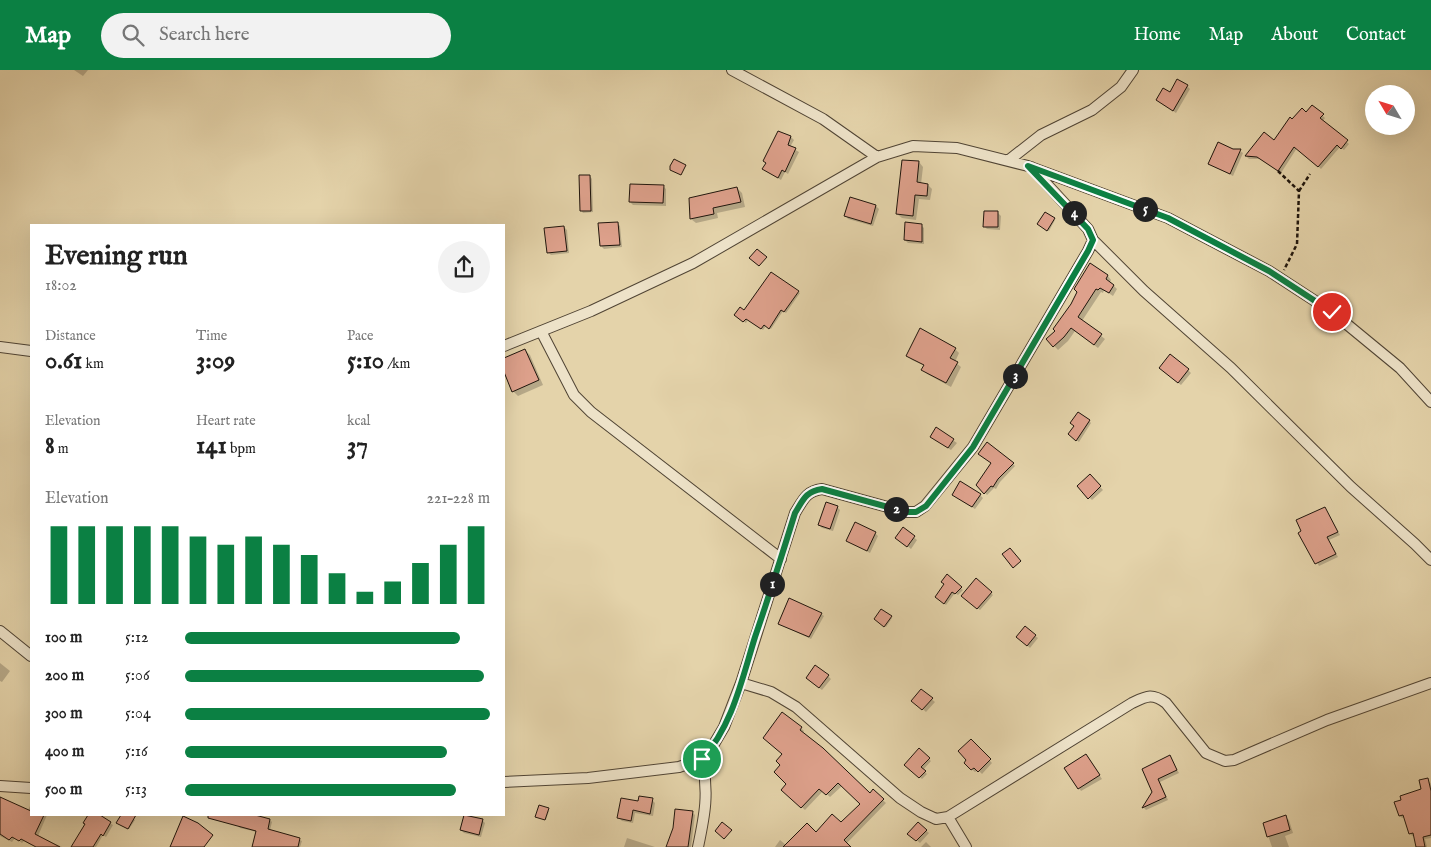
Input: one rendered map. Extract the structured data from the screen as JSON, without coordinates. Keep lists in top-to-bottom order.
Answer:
{
  "north": "top left",
  "page": {
    "header": "Map",
    "search": "Search here",
    "nav": [
      "Home",
      "Map",
      "About",
      "Contact"
    ],
    "pins": [
      "5",
      "4",
      "3",
      "2",
      "1"
    ],
    "heading": ["Evening run", "18:02"],
    "stats": [
      ["Distance", "0.61 km"],
      ["Time", "3:09"],
      ["Pace", "5:10 /km"],
      ["Elevation", "8 m"],
      ["Heart rate", "141 bpm"],
      ["kcal", "37"]
    ],
    "chart": ["Elevation", "221–228 m"],
    "list": [
      {
        "name": "100 m",
        "note": "5:12"
      },
      {
        "name": "200 m",
        "note": "5:06"
      },
      {
        "name": "300 m",
        "note": "5:04"
      },
      {
        "name": "400 m",
        "note": "5:16"
      },
      {
        "name": "500 m",
        "note": "5:13"
      }
    ]
  }
}
